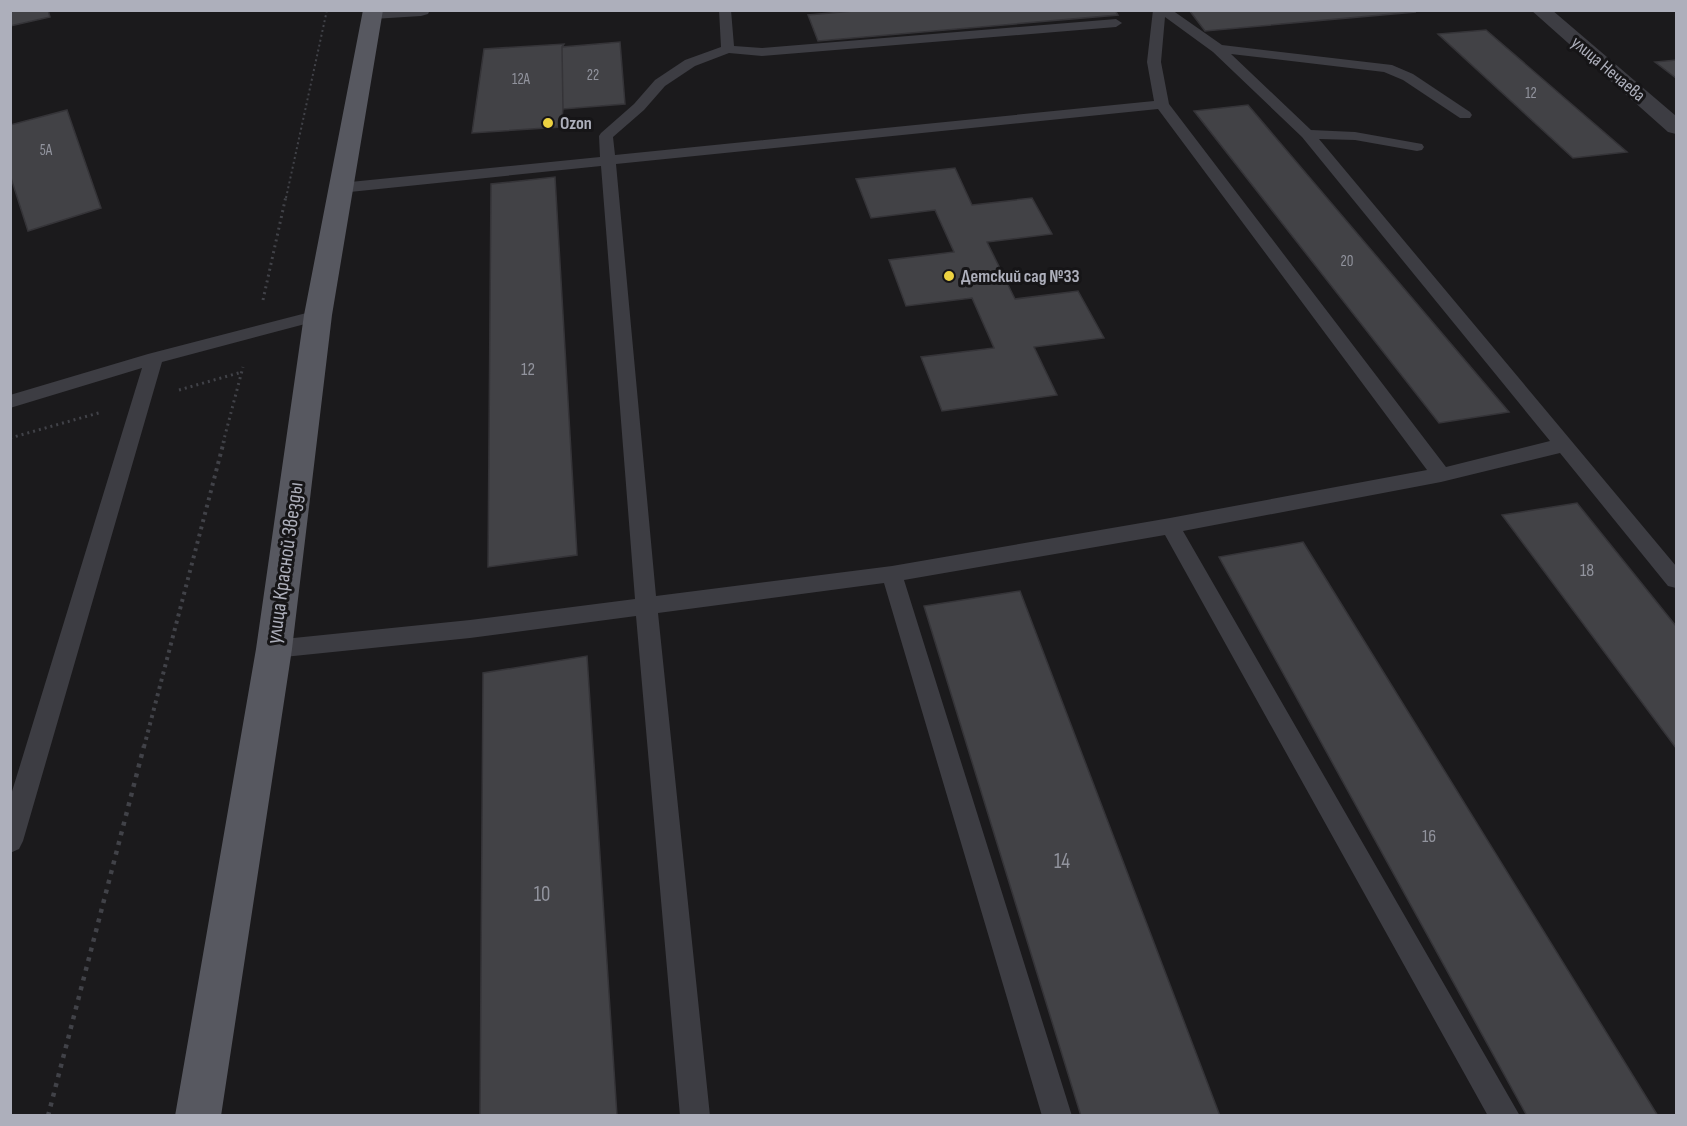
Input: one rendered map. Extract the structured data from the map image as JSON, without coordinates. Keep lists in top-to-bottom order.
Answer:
{
  "streets": {
    "main road": ["улица Красной Звезды"],
    "street": ["улица Нечаева"]
  },
  "places": ["Ozon", "Детский сад №33"],
  "house_numbers": [
    "22",
    "12А",
    "12",
    "5А",
    "20",
    "12",
    "18",
    "16",
    "14",
    "10"
  ]
}
